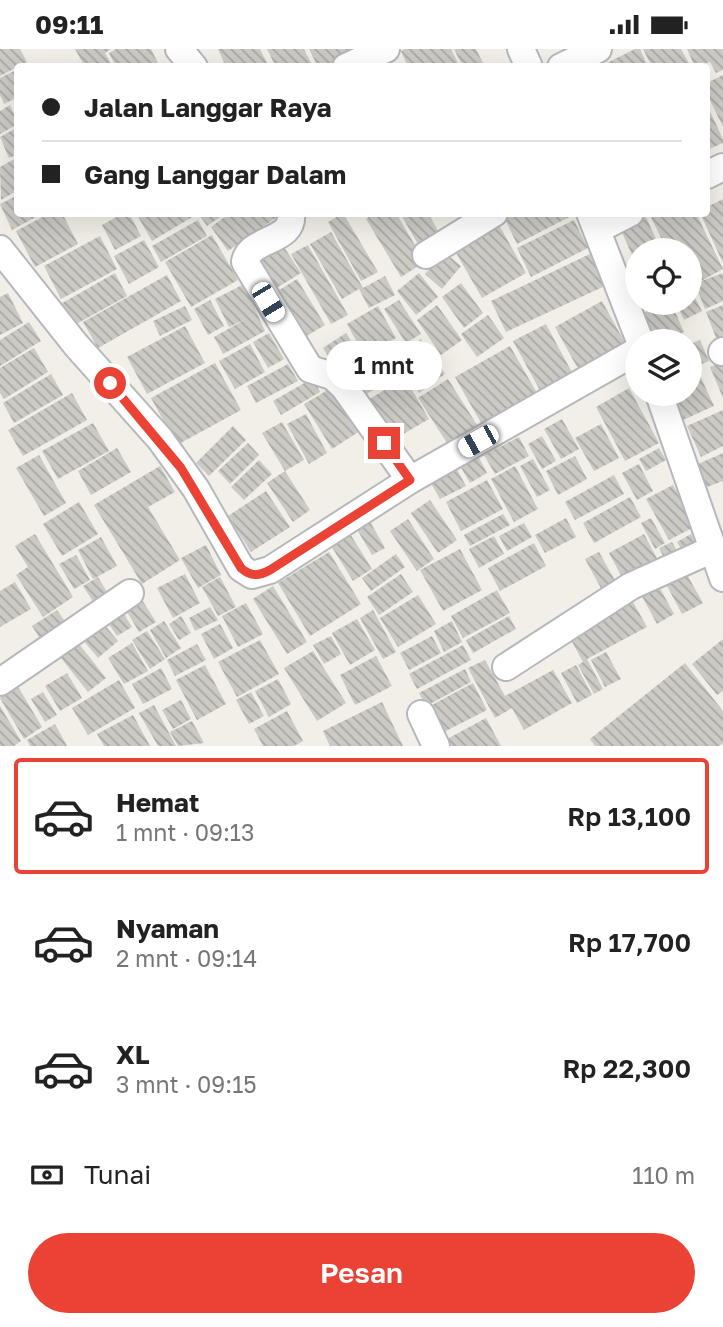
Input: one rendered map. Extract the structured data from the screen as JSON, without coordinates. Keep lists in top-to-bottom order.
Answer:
{
  "page": {
    "status": "09:11",
    "banner": ["Jalan Langgar Raya", "Gang Langgar Dalam"],
    "bubble": "1 mnt",
    "list": [
      {
        "name": "Hemat",
        "note": "1 mnt · 09:13",
        "value": "Rp 13,100"
      },
      {
        "name": "Nyaman",
        "note": "2 mnt · 09:14",
        "value": "Rp 17,700"
      },
      {
        "name": "XL",
        "note": "3 mnt · 09:15",
        "value": "Rp 22,300"
      }
    ],
    "pay": ["Tunai", "110 m"],
    "buttons": "Pesan"
  }
}
